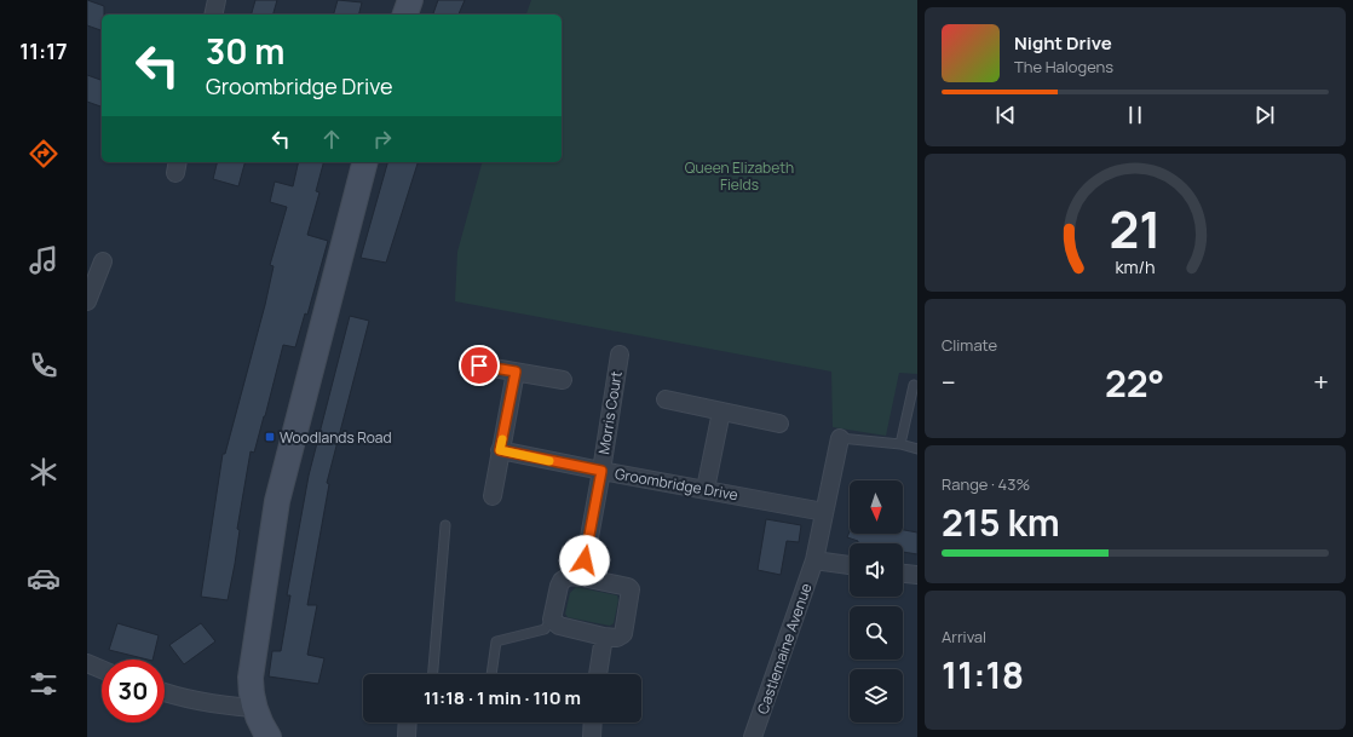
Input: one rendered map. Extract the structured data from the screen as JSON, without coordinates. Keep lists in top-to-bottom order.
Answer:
{
  "streets": {
    "street": ["Morris Court", "Groombridge Drive", "Castlemaine Avenue"]
  },
  "crossings": [
    ["Morris Court", "Groombridge Drive"],
    ["Groombridge Drive", "Castlemaine Avenue"]
  ],
  "parks": ["Queen Elizabeth Fields"],
  "places": {
    "transit": ["Woodlands Road"]
  },
  "north": "bottom",
  "page": {
    "tabs": "11:17",
    "turn": ["30 m", "Groombridge Drive"],
    "song": ["Night Drive", "The Halogens"],
    "tile": [
      "Climate",
      ["Range · 43%", "215 km"],
      ["Arrival", "11:18"]
    ],
    "heat": ["−", "22°", "+"],
    "limit": "30",
    "trip": "11:18 · 1 min · 110 m",
    "gauge": ["21", "km/h"]
  }
}
